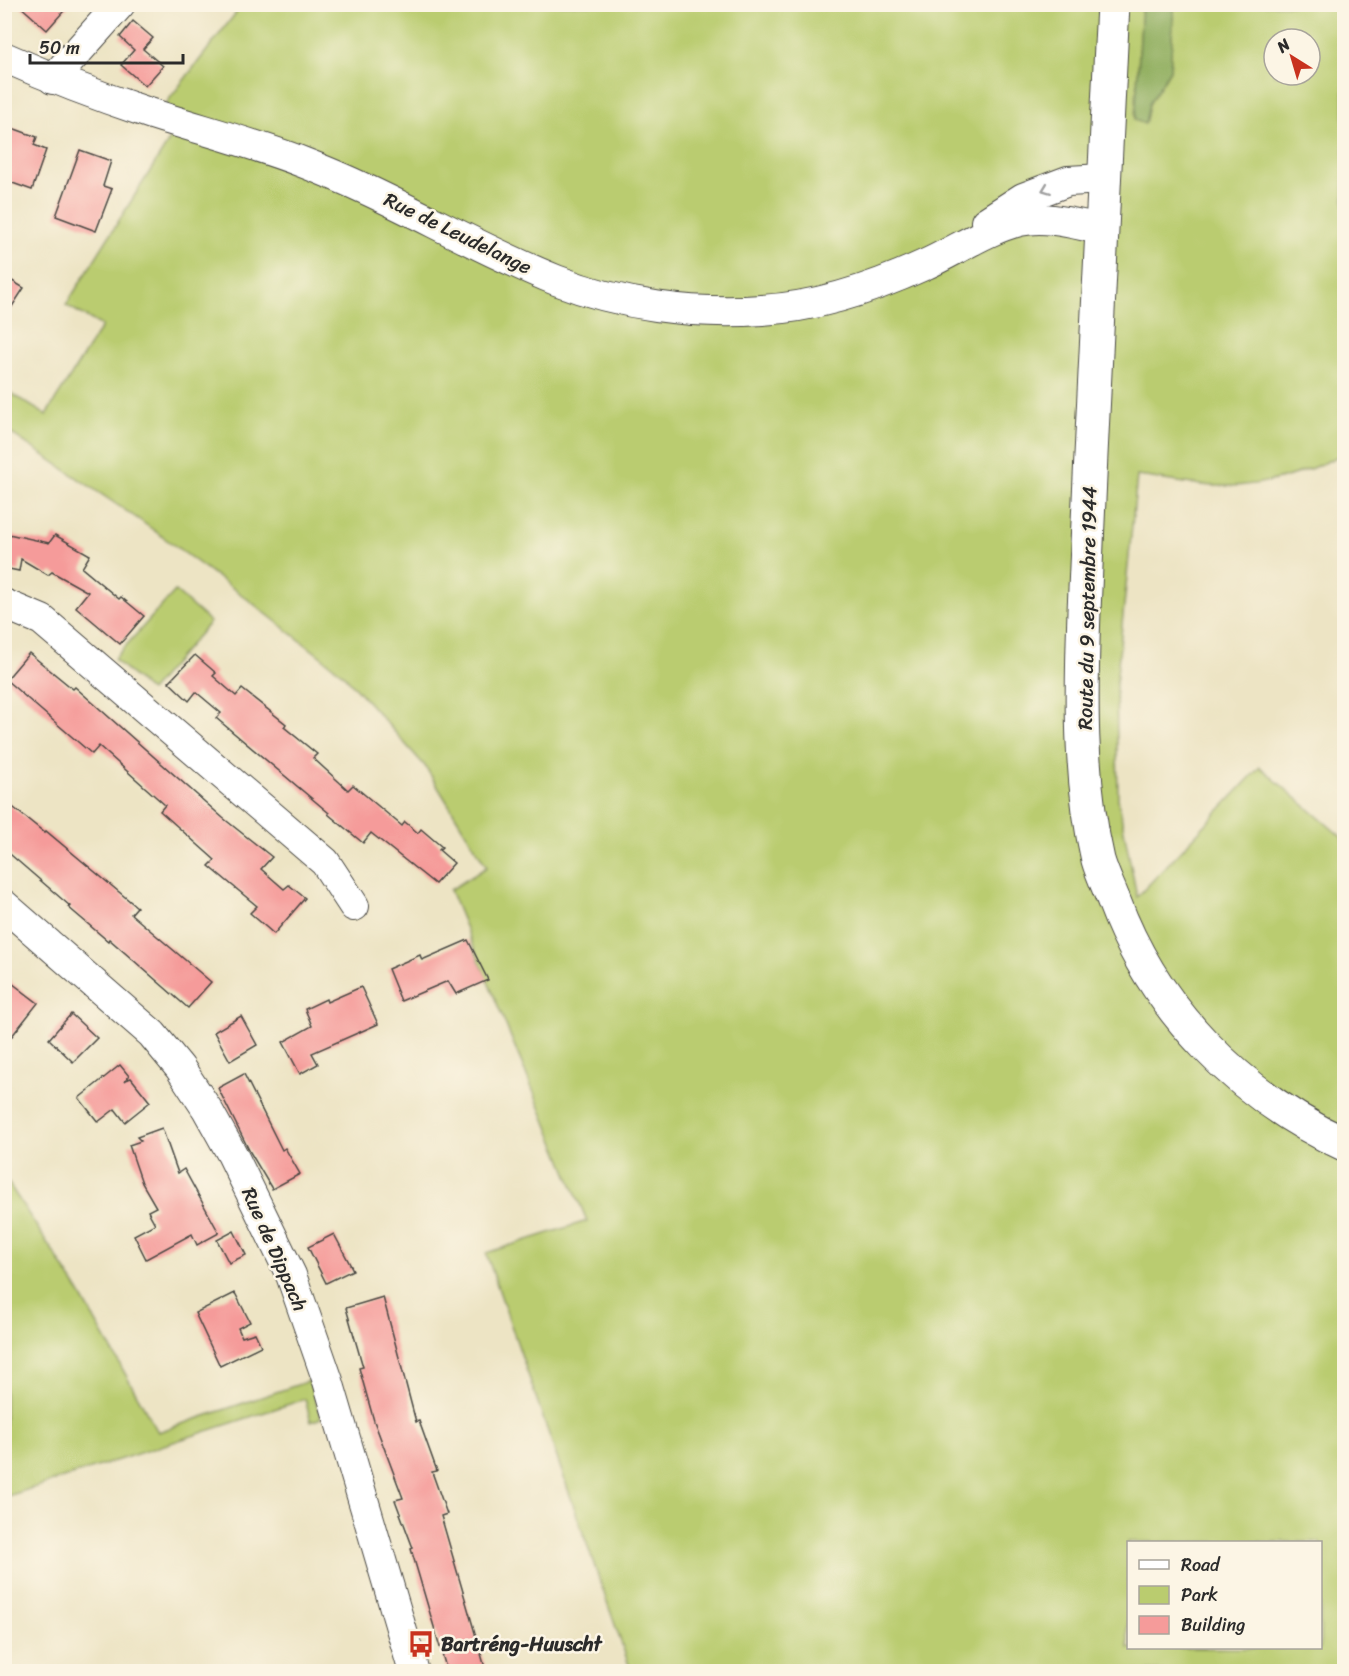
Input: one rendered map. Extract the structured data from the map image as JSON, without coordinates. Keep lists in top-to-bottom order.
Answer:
{
  "streets": {
    "main road": ["Route du 9 septembre 1944"],
    "street": ["Rue de Leudelange", "Rue de Dippach"]
  },
  "crossings": [
    ["Rue de Leudelange", "Route du 9 septembre 1944"]
  ],
  "places": {
    "bus stop": ["Bartréng-Huuscht"]
  },
  "legend": ["Road", "Park", "Building"],
  "scale_bar": "50 m",
  "north": "top left"
}
